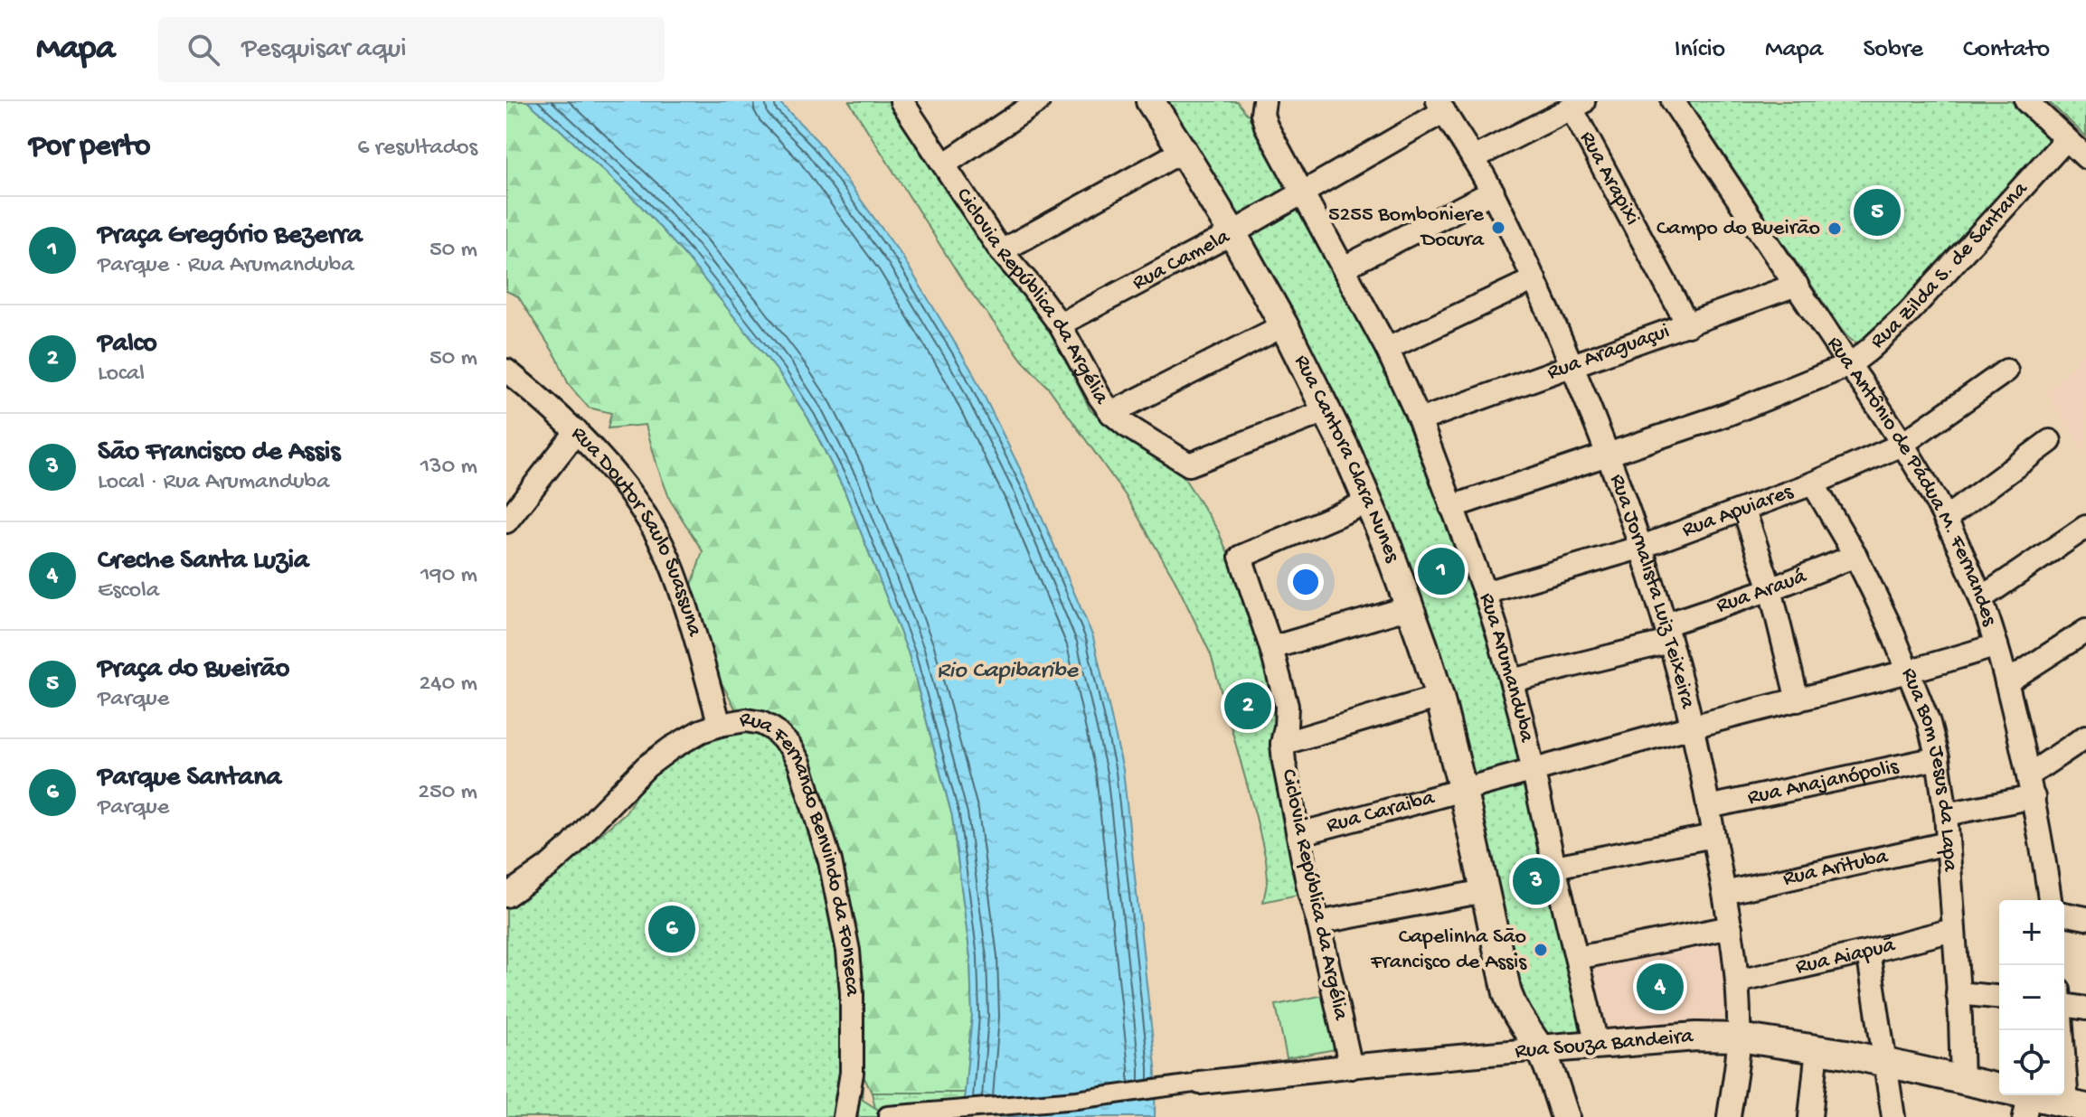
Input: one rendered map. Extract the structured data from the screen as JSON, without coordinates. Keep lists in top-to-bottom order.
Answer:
{
  "streets": {
    "street": [
      "Rua Arapixi",
      "Rua Camela",
      "Rua Zilda S. de Santana",
      "Ciclovia República da Argélia",
      "Rua Araguaçui",
      "Rua Cantora Clara Nunes",
      "Rua Antônio de Pádua M. Fernandes",
      "Rua Apuiares",
      "Rua Doutor Saulo Suassuna",
      "Rua Arauá",
      "Rua Jornalista Luiz Teixeira",
      "Rua Arumanduba",
      "Rua Bom Jesus da Lapa",
      "Rua Anajanópolis",
      "Rua Caraiba",
      "Rua Fernando Benvindo da Fonseca",
      "Rua Arituba",
      "Rua Aiapuã",
      "Rua Souza Bandeira"
    ]
  },
  "crossings": [
    ["Rua Arapixi", "Rua Araguaçui"],
    ["Rua Camela", "Ciclovia República da Argélia"],
    ["Rua Camela", "Rua Cantora Clara Nunes"],
    ["Rua Camela", "Rua Jornalista Luiz Teixeira"],
    ["Rua Camela", "Rua Arumanduba"],
    ["Rua Zilda S. de Santana", "Rua Antônio de Pádua M. Fernandes"],
    ["Rua Zilda S. de Santana", "Rua Jornalista Luiz Teixeira"],
    ["Rua Zilda S. de Santana", "Rua Arumanduba"],
    ["Ciclovia República da Argélia", "Rua Cantora Clara Nunes"],
    ["Ciclovia República da Argélia", "Rua Caraiba"],
    ["Ciclovia República da Argélia", "Rua Souza Bandeira"],
    ["Rua Araguaçui", "Rua Antônio de Pádua M. Fernandes"],
    ["Rua Araguaçui", "Rua Jornalista Luiz Teixeira"],
    ["Rua Araguaçui", "Rua Arumanduba"],
    ["Rua Cantora Clara Nunes", "Rua Caraiba"],
    ["Rua Cantora Clara Nunes", "Rua Souza Bandeira"],
    ["Rua Antônio de Pádua M. Fernandes", "Rua Apuiares"],
    ["Rua Antônio de Pádua M. Fernandes", "Rua Caraiba"],
    ["Rua Apuiares", "Rua Jornalista Luiz Teixeira"],
    ["Rua Apuiares", "Rua Arumanduba"],
    ["Rua Apuiares", "Rua Bom Jesus da Lapa"],
    ["Rua Doutor Saulo Suassuna", "Rua Fernando Benvindo da Fonseca"],
    ["Rua Arauá", "Rua Jornalista Luiz Teixeira"],
    ["Rua Arauá", "Rua Arumanduba"],
    ["Rua Arauá", "Rua Bom Jesus da Lapa"],
    ["Rua Jornalista Luiz Teixeira", "Rua Anajanópolis"],
    ["Rua Jornalista Luiz Teixeira", "Rua Caraiba"],
    ["Rua Jornalista Luiz Teixeira", "Rua Arituba"],
    ["Rua Jornalista Luiz Teixeira", "Rua Aiapuã"],
    ["Rua Jornalista Luiz Teixeira", "Rua Souza Bandeira"],
    ["Rua Arumanduba", "Rua Caraiba"],
    ["Rua Arumanduba", "Rua Souza Bandeira"],
    ["Rua Bom Jesus da Lapa", "Rua Anajanópolis"],
    ["Rua Bom Jesus da Lapa", "Rua Caraiba"],
    ["Rua Bom Jesus da Lapa", "Rua Arituba"],
    ["Rua Bom Jesus da Lapa", "Rua Aiapuã"],
    ["Rua Bom Jesus da Lapa", "Rua Souza Bandeira"]
  ],
  "water": ["Rio Capibaribe"],
  "places": ["5255 Bomboniere Docura", "Campo do Bueirão", "Capelinha São Francisco de Assis"],
  "page": {
    "header": "Mapa",
    "search": "Pesquisar aqui",
    "nav": [
      "Início",
      "Mapa",
      "Sobre",
      "Contato"
    ],
    "heading": ["Por perto", "6 resultados"],
    "pins": [
      "5",
      "1",
      "2",
      "3",
      "6",
      "4"
    ],
    "list": [
      {
        "mark": "1",
        "name": "Praça Gregório Bezerra",
        "note": "Parque · Rua Arumanduba",
        "value": "50 m"
      },
      {
        "mark": "2",
        "name": "Palco",
        "note": "Local",
        "value": "50 m"
      },
      {
        "mark": "3",
        "name": "São Francisco de Assis",
        "note": "Local · Rua Arumanduba",
        "value": "130 m"
      },
      {
        "mark": "4",
        "name": "Creche Santa Luzia",
        "note": "Escola",
        "value": "190 m"
      },
      {
        "mark": "5",
        "name": "Praça do Bueirão",
        "note": "Parque",
        "value": "240 m"
      },
      {
        "mark": "6",
        "name": "Parque Santana",
        "note": "Parque",
        "value": "250 m"
      }
    ],
    "map_buttons": ["+", "−"]
  }
}
